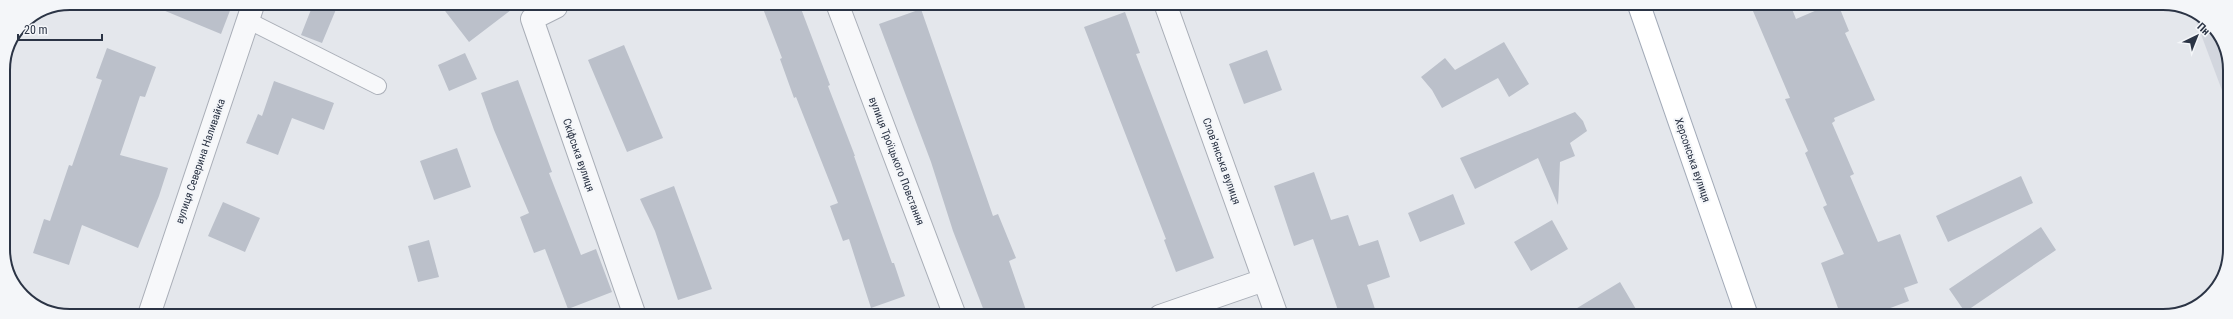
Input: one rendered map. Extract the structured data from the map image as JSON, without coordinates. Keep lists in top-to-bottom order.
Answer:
{
  "streets": {
    "main road": ["Херсонська вулиця"],
    "street": [
      "Скіфська вулиця",
      "вулиця Северина Наливайка",
      "вулиця Троїцького Повстання",
      "Словʼянська вулиця"
    ]
  },
  "scale_bar": "20 m",
  "north": "top right"
}
